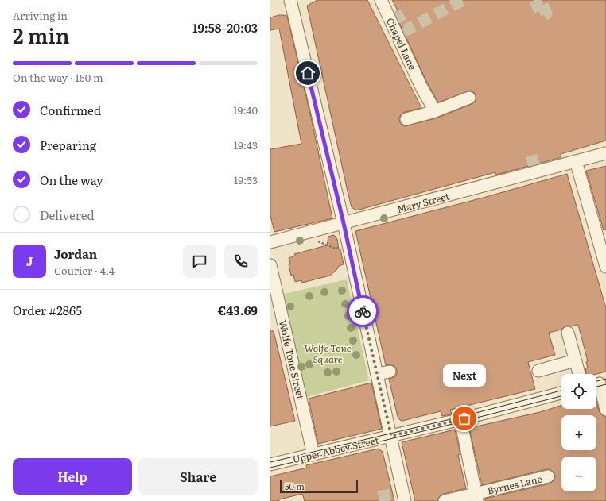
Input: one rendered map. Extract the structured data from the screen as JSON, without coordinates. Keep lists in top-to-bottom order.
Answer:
{
  "streets": {
    "street": [
      "Chapel Lane",
      "Mary Street",
      "Wolfe Tone Street",
      "Upper Abbey Street",
      "Byrnes Lane"
    ]
  },
  "crossings": [
    ["Wolfe Tone Street", "Upper Abbey Street"]
  ],
  "parks": ["Wolfe Tone Square"],
  "places": ["Next"],
  "scale_bar": "50 m",
  "page": {
    "heading": ["2 min", "Arriving in", "19:58–20:03"],
    "panel": [
      "Jordan",
      "Courier · 4.4",
      "Order #2865",
      "€43.69"
    ],
    "bar": "On the way · 160 m",
    "list": [
      ["Confirmed", "19:40"],
      ["Preparing", "19:43"],
      ["On the way", "19:53"],
      "Delivered"
    ],
    "round": "J",
    "bubble": "Next",
    "map_buttons": ["+", "−"],
    "buttons": ["Help", "Share"],
    "scale": "50 m"
  }
}
